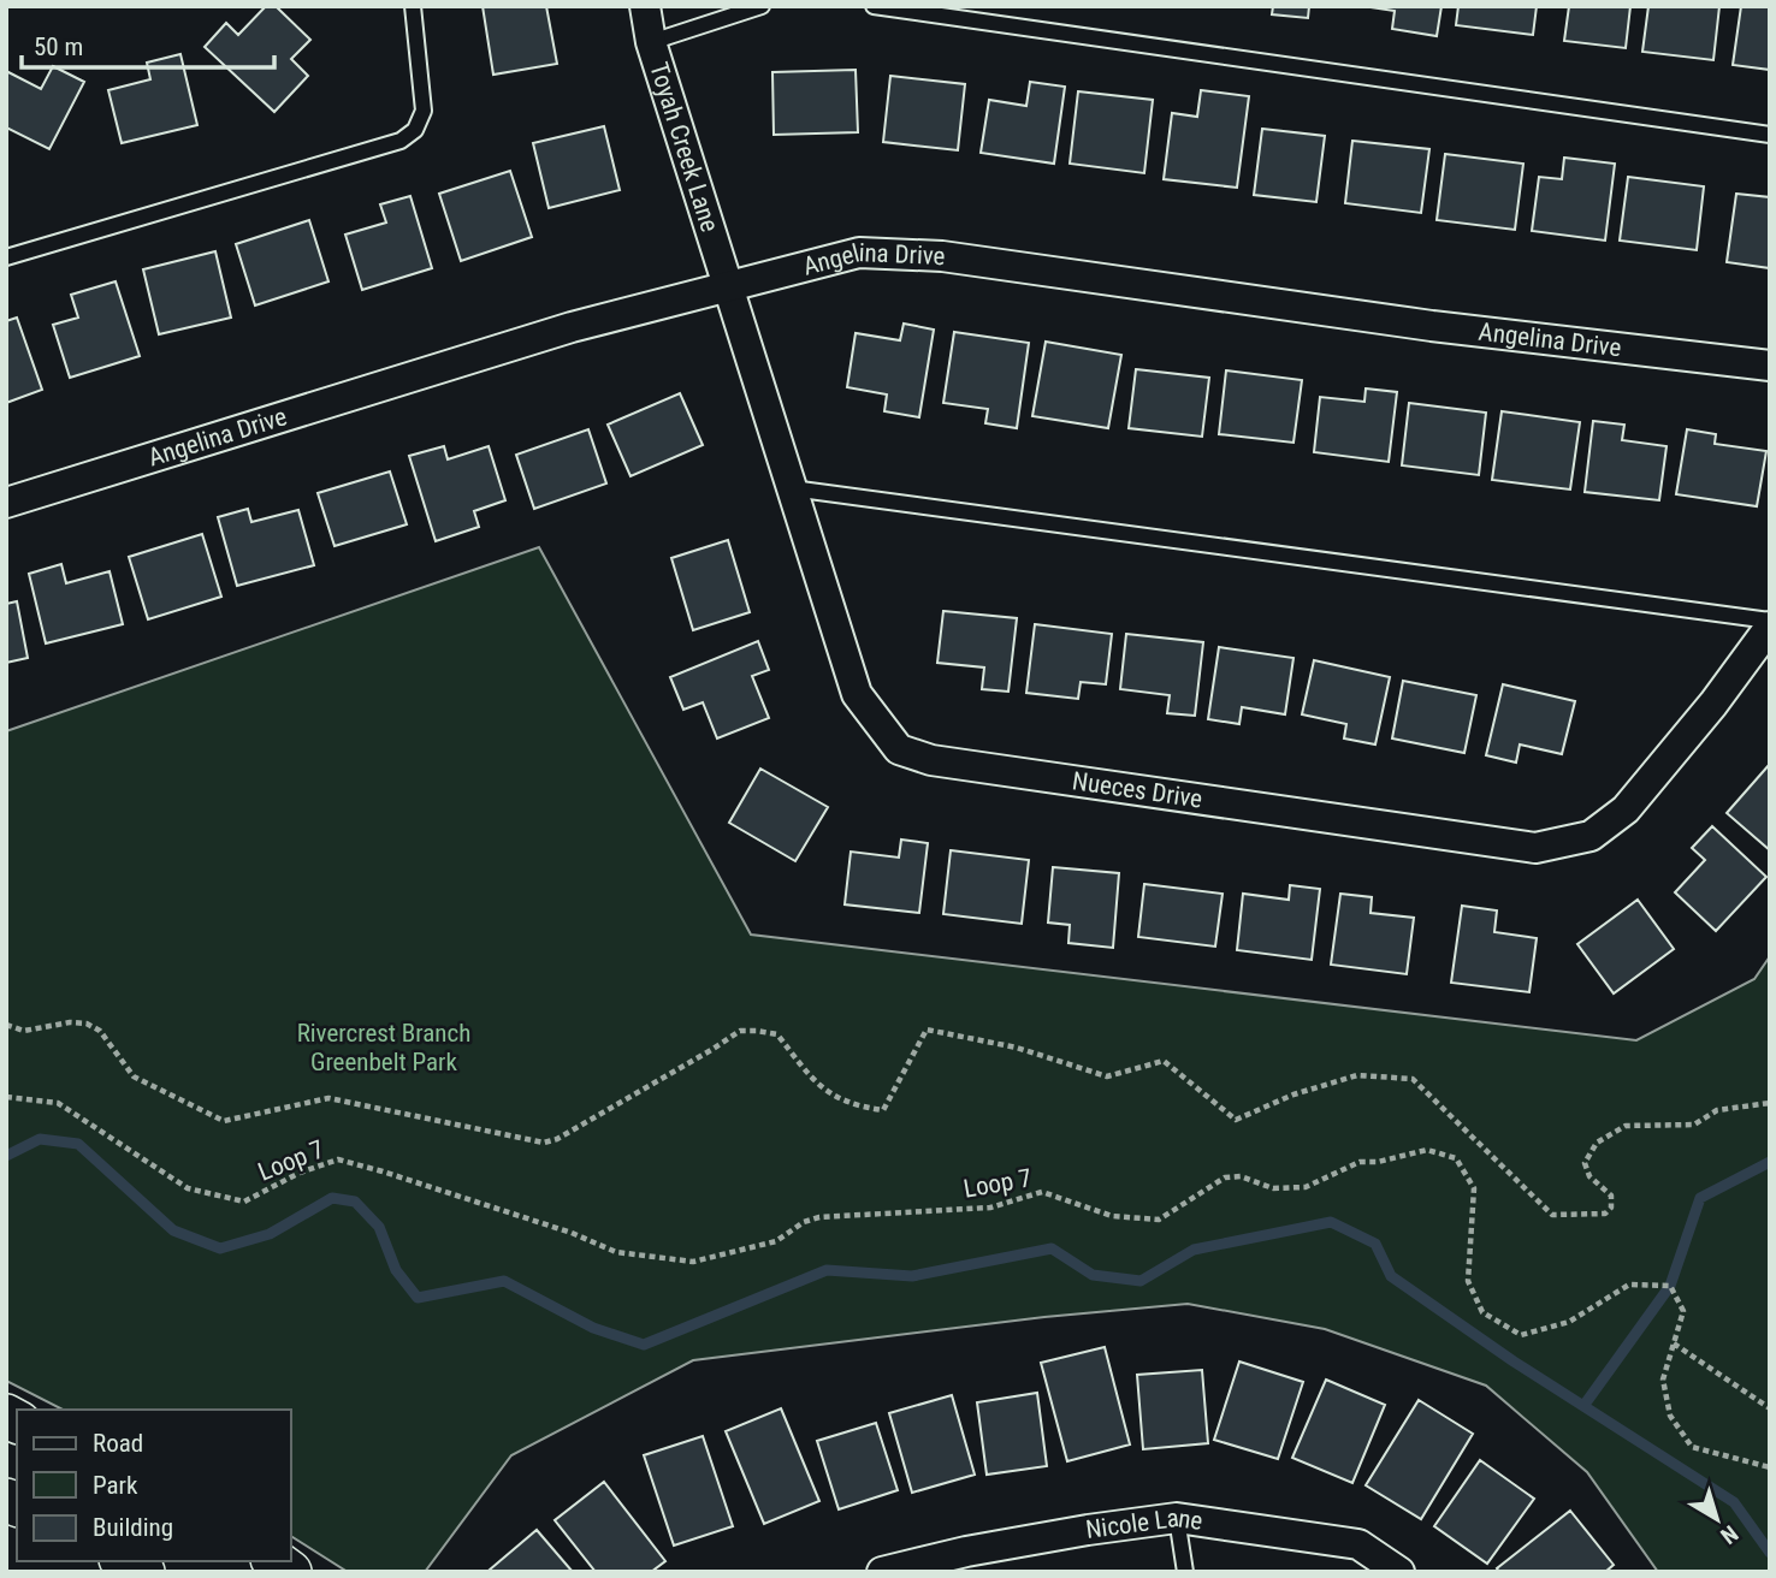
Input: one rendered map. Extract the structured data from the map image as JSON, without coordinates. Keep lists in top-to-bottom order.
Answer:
{
  "streets": {
    "street": [
      "Toyah Creek Lane",
      "Angelina Drive",
      "Nueces Drive",
      "Nicole Lane"
    ],
    "path": ["Loop 7"]
  },
  "crossings": [
    ["Toyah Creek Lane", "Angelina Drive"],
    ["Toyah Creek Lane", "Nueces Drive"],
    ["Angelina Drive", "Nueces Drive"]
  ],
  "parks": ["Rivercrest Branch Greenbelt Park"],
  "legend": ["Road", "Park", "Building"],
  "scale_bar": "50 m",
  "north": "bottom right"
}
